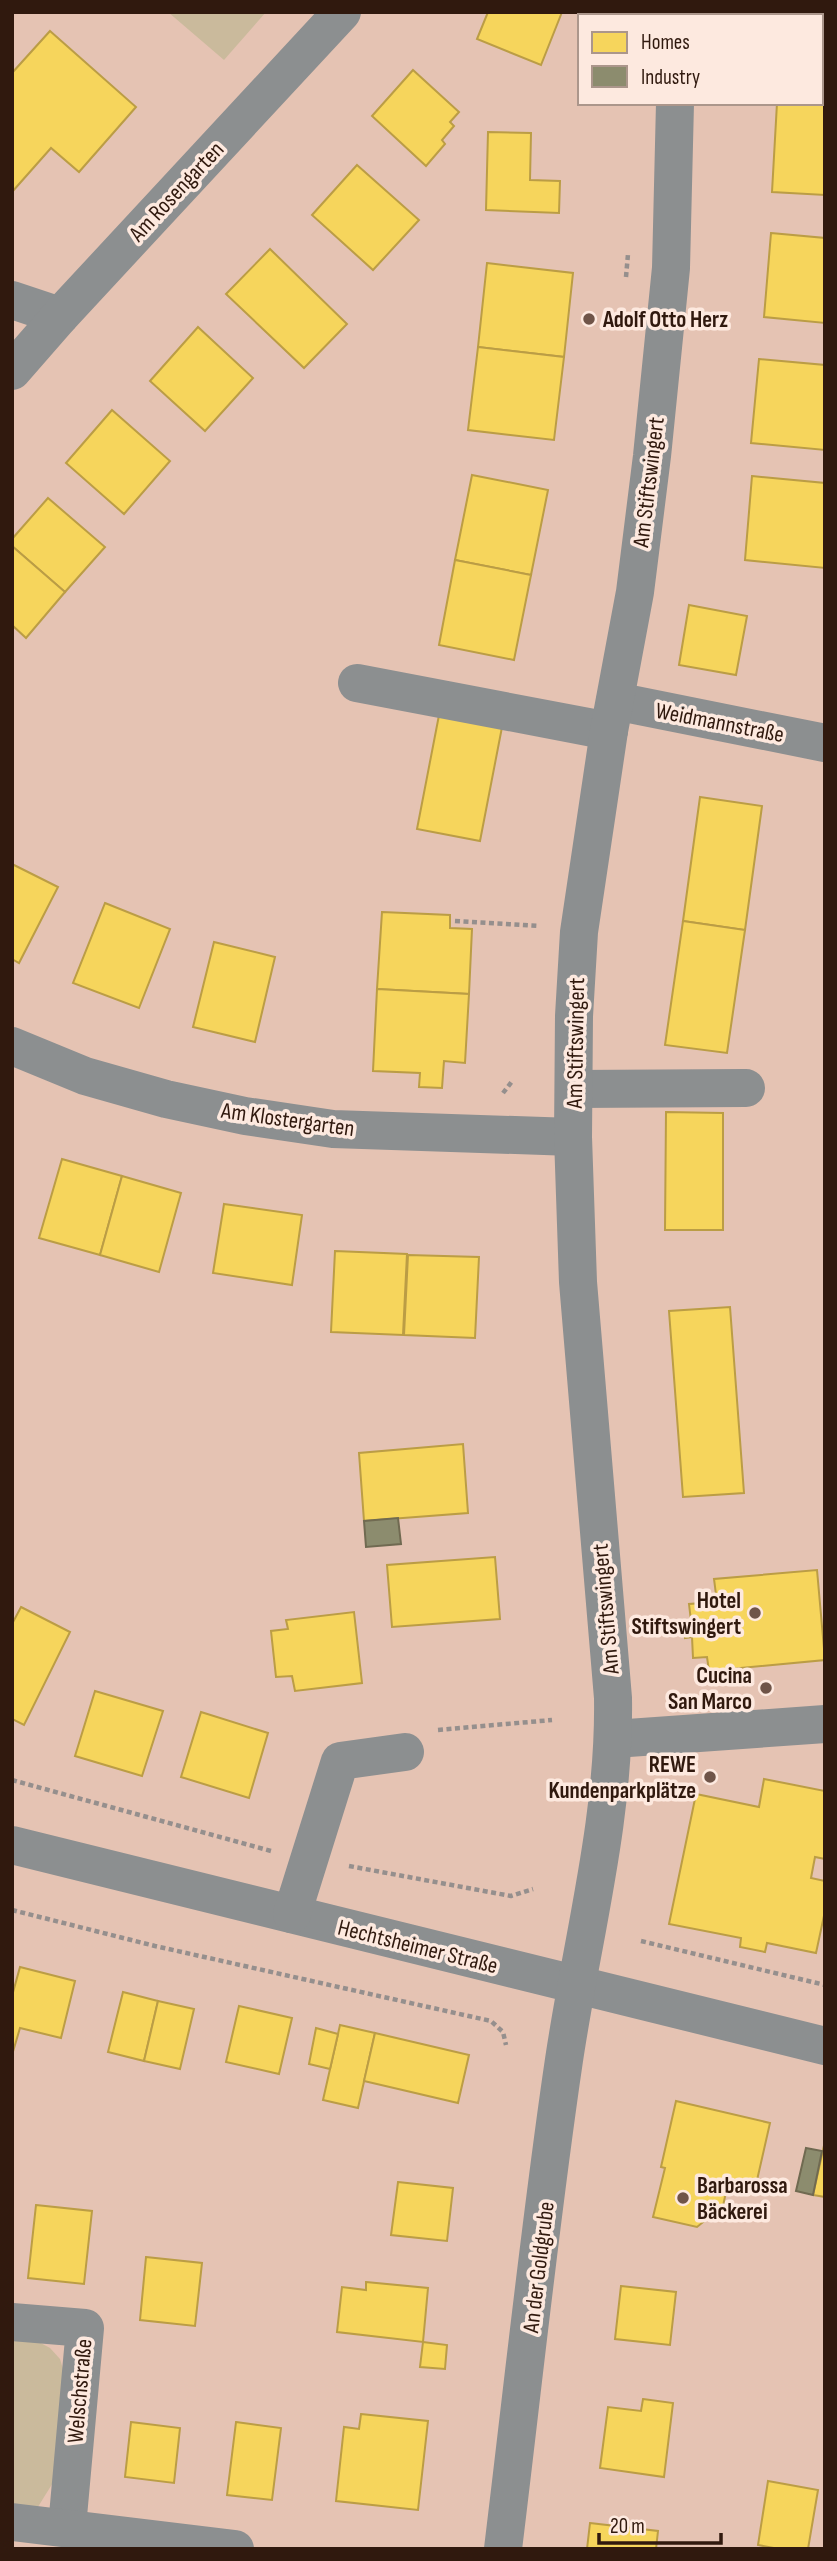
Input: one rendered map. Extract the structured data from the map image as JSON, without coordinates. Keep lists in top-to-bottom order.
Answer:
{
  "streets": {
    "street": [
      "Am Rosengarten",
      "Am Stiftswingert",
      "Weidmannstraße",
      "Am Klostergarten",
      "Hechtsheimer Straße",
      "An der Goldgrube",
      "Welschstraße"
    ]
  },
  "crossings": [
    ["Am Stiftswingert", "Weidmannstraße"],
    ["Am Stiftswingert", "Am Klostergarten"],
    ["Am Stiftswingert", "Hechtsheimer Straße"],
    ["Am Stiftswingert", "An der Goldgrube"],
    ["Hechtsheimer Straße", "An der Goldgrube"]
  ],
  "places": [
    "Adolf Otto Herz",
    "Hotel Stiftswingert",
    "Cucina San Marco",
    "REWE Kundenparkplätze",
    "Barbarossa Bäckerei"
  ],
  "legend": ["Homes", "Industry"],
  "scale_bar": "20 m"
}
